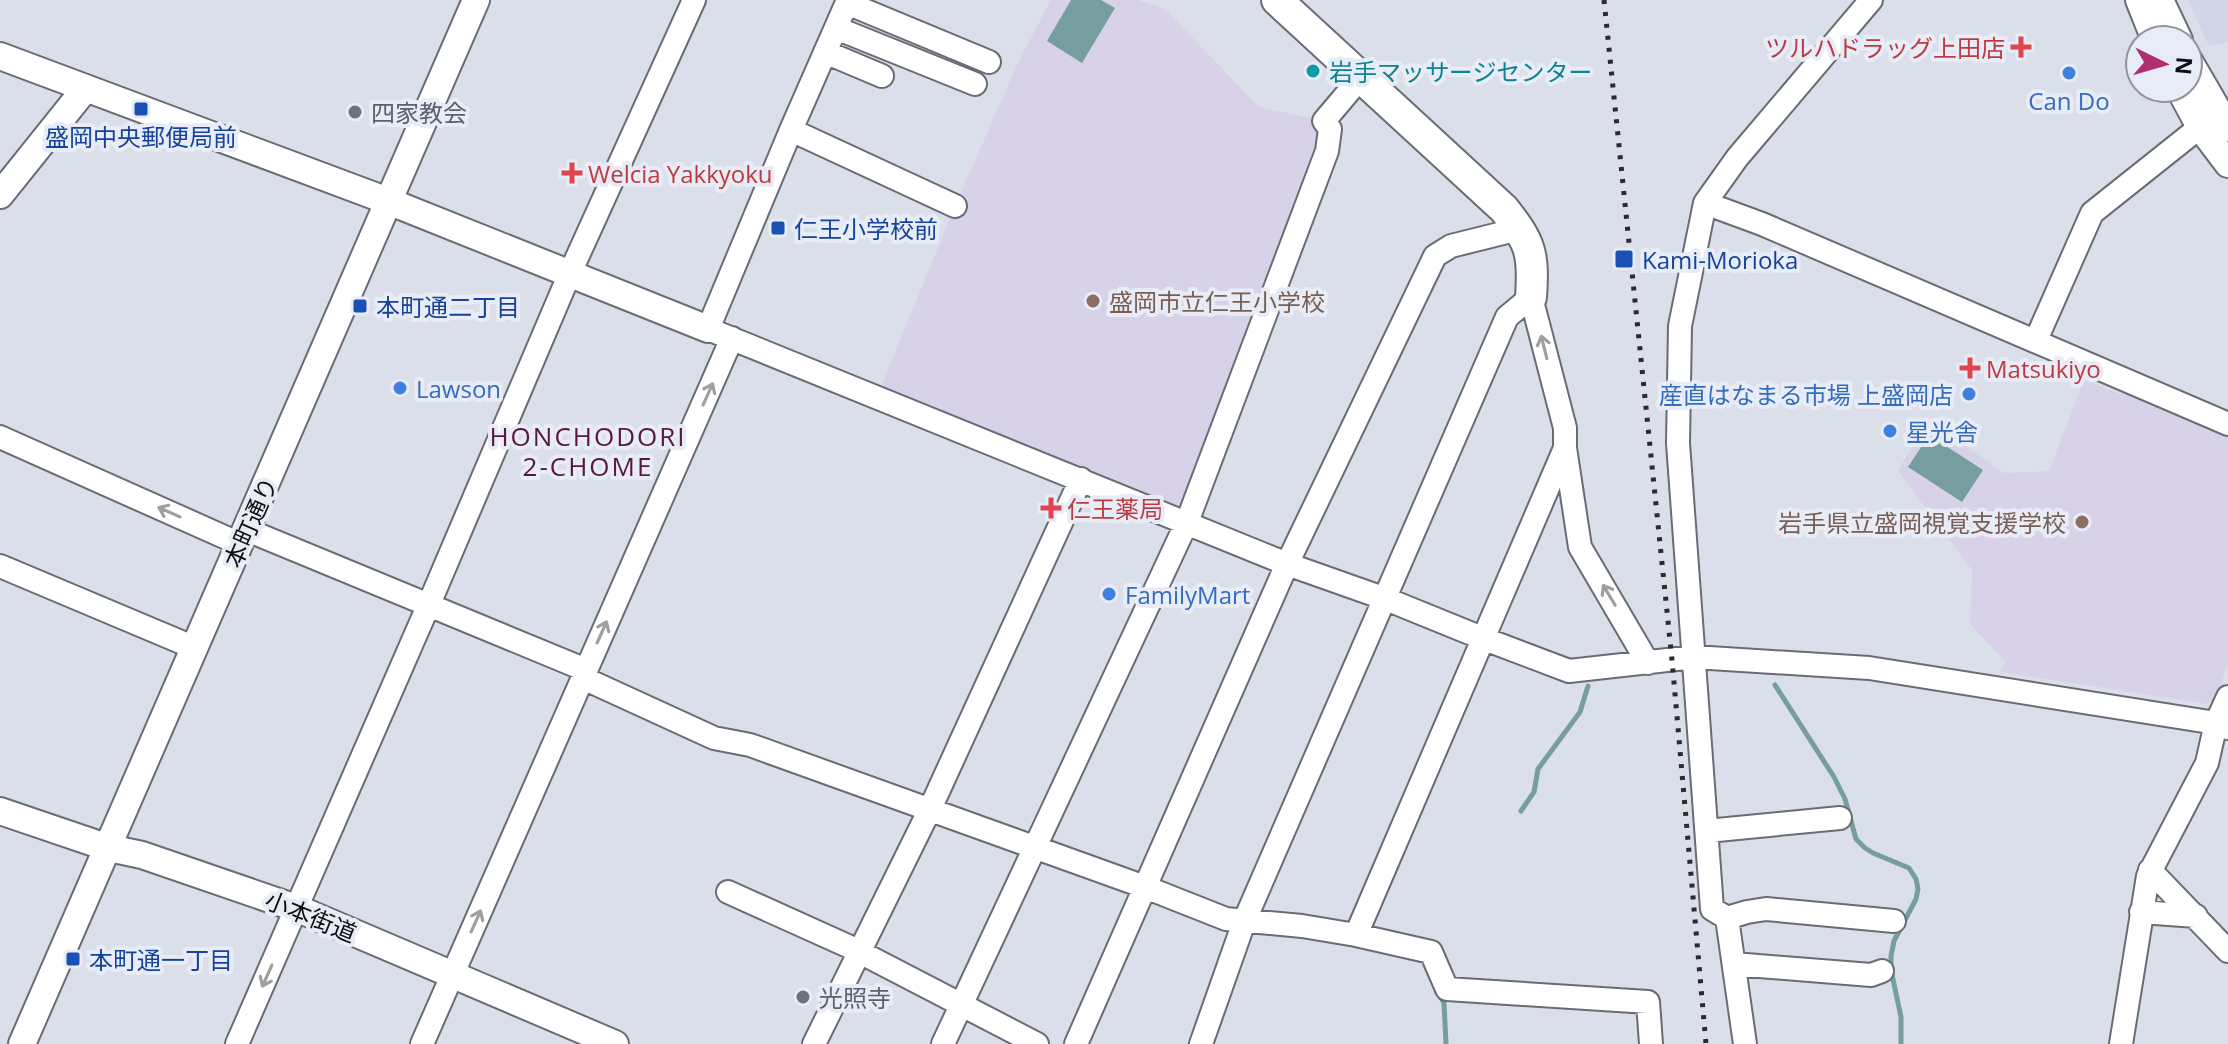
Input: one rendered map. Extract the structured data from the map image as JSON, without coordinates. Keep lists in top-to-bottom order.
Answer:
{
  "streets": {
    "street": ["本町通り", "小本街道"]
  },
  "crossings": [
    ["本町通り", "小本街道"]
  ],
  "districts": ["HONCHODORI 2-CHOME"],
  "places": {
    "health": [
      "ツルハドラッグ上田店",
      "Welcia Yakkyoku",
      "Matsukiyo",
      "仁王薬局"
    ],
    "other": [
      "岩手マッサージセンター",
      "Can Do",
      "四家教会",
      "盛岡市立仁王小学校",
      "Lawson",
      "産直はなまる市場 上盛岡店",
      "星光舎",
      "岩手県立盛岡視覚支援学校",
      "FamilyMart",
      "光照寺"
    ],
    "transit": [
      "盛岡中央郵便局前",
      "仁王小学校前",
      "Kami-Morioka",
      "本町通二丁目",
      "本町通一丁目"
    ]
  },
  "north": "right"
}
